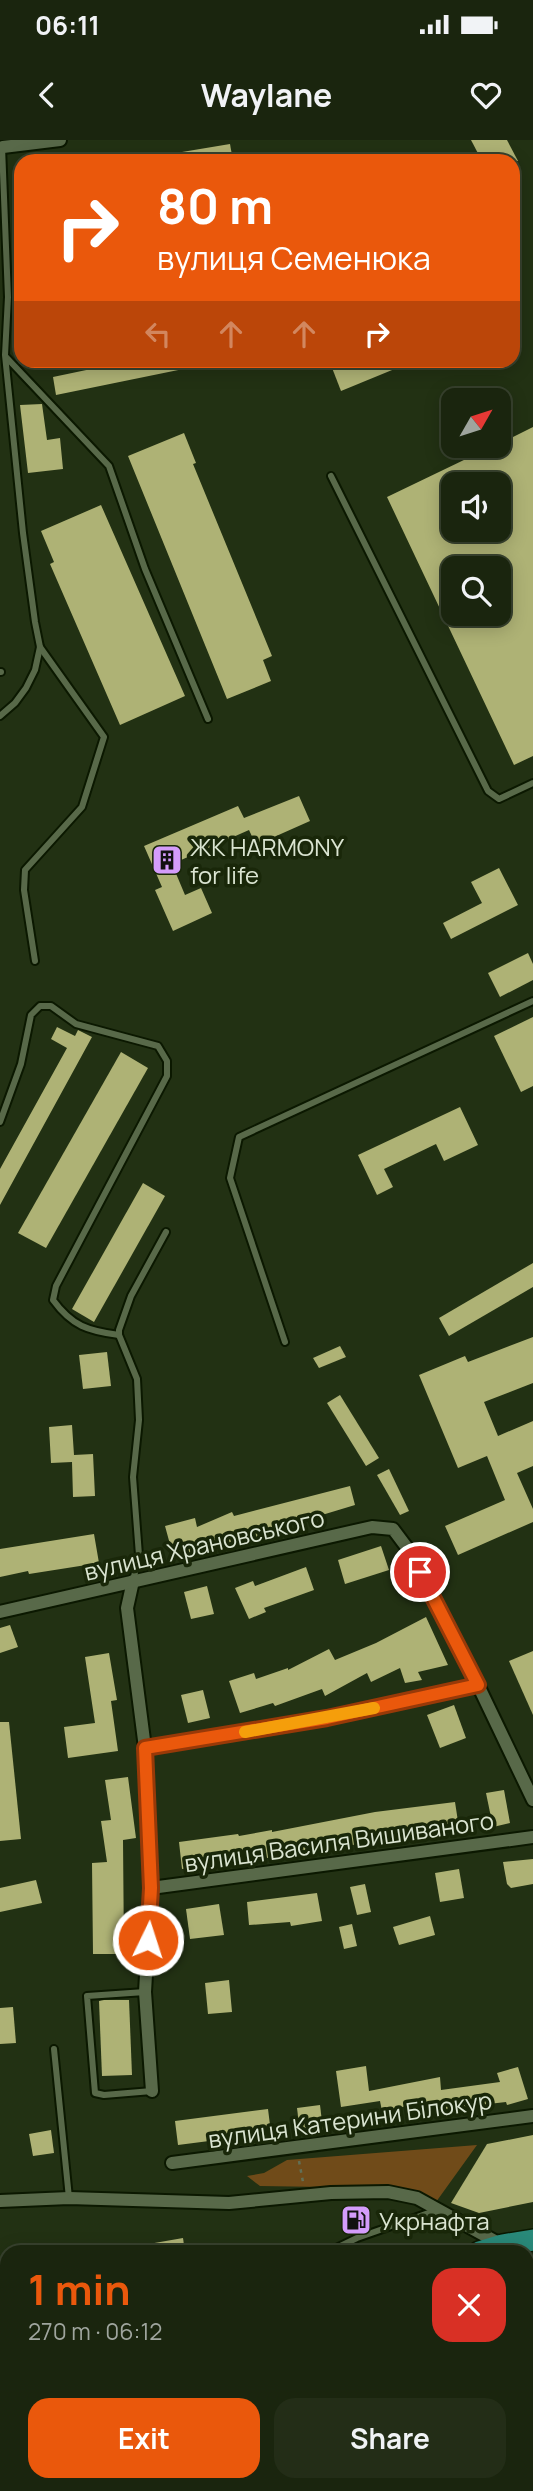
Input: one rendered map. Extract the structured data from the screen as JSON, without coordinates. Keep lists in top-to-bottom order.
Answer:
{
  "streets": {
    "street": ["вулиця Храновського", "вулиця Василя Вишиваного", "вулиця Катерини Білокур"]
  },
  "places": {
    "building": ["ЖК HARMONY for life"],
    "fuel station": ["Укрнафта"]
  },
  "north": "top right",
  "page": {
    "status": "06:11",
    "header": "Waylane",
    "turn": ["80 m", "вулиця Семенюка"],
    "heading": ["1 min", "270 m · 06:12"],
    "buttons": ["Exit", "Share"]
  }
}
